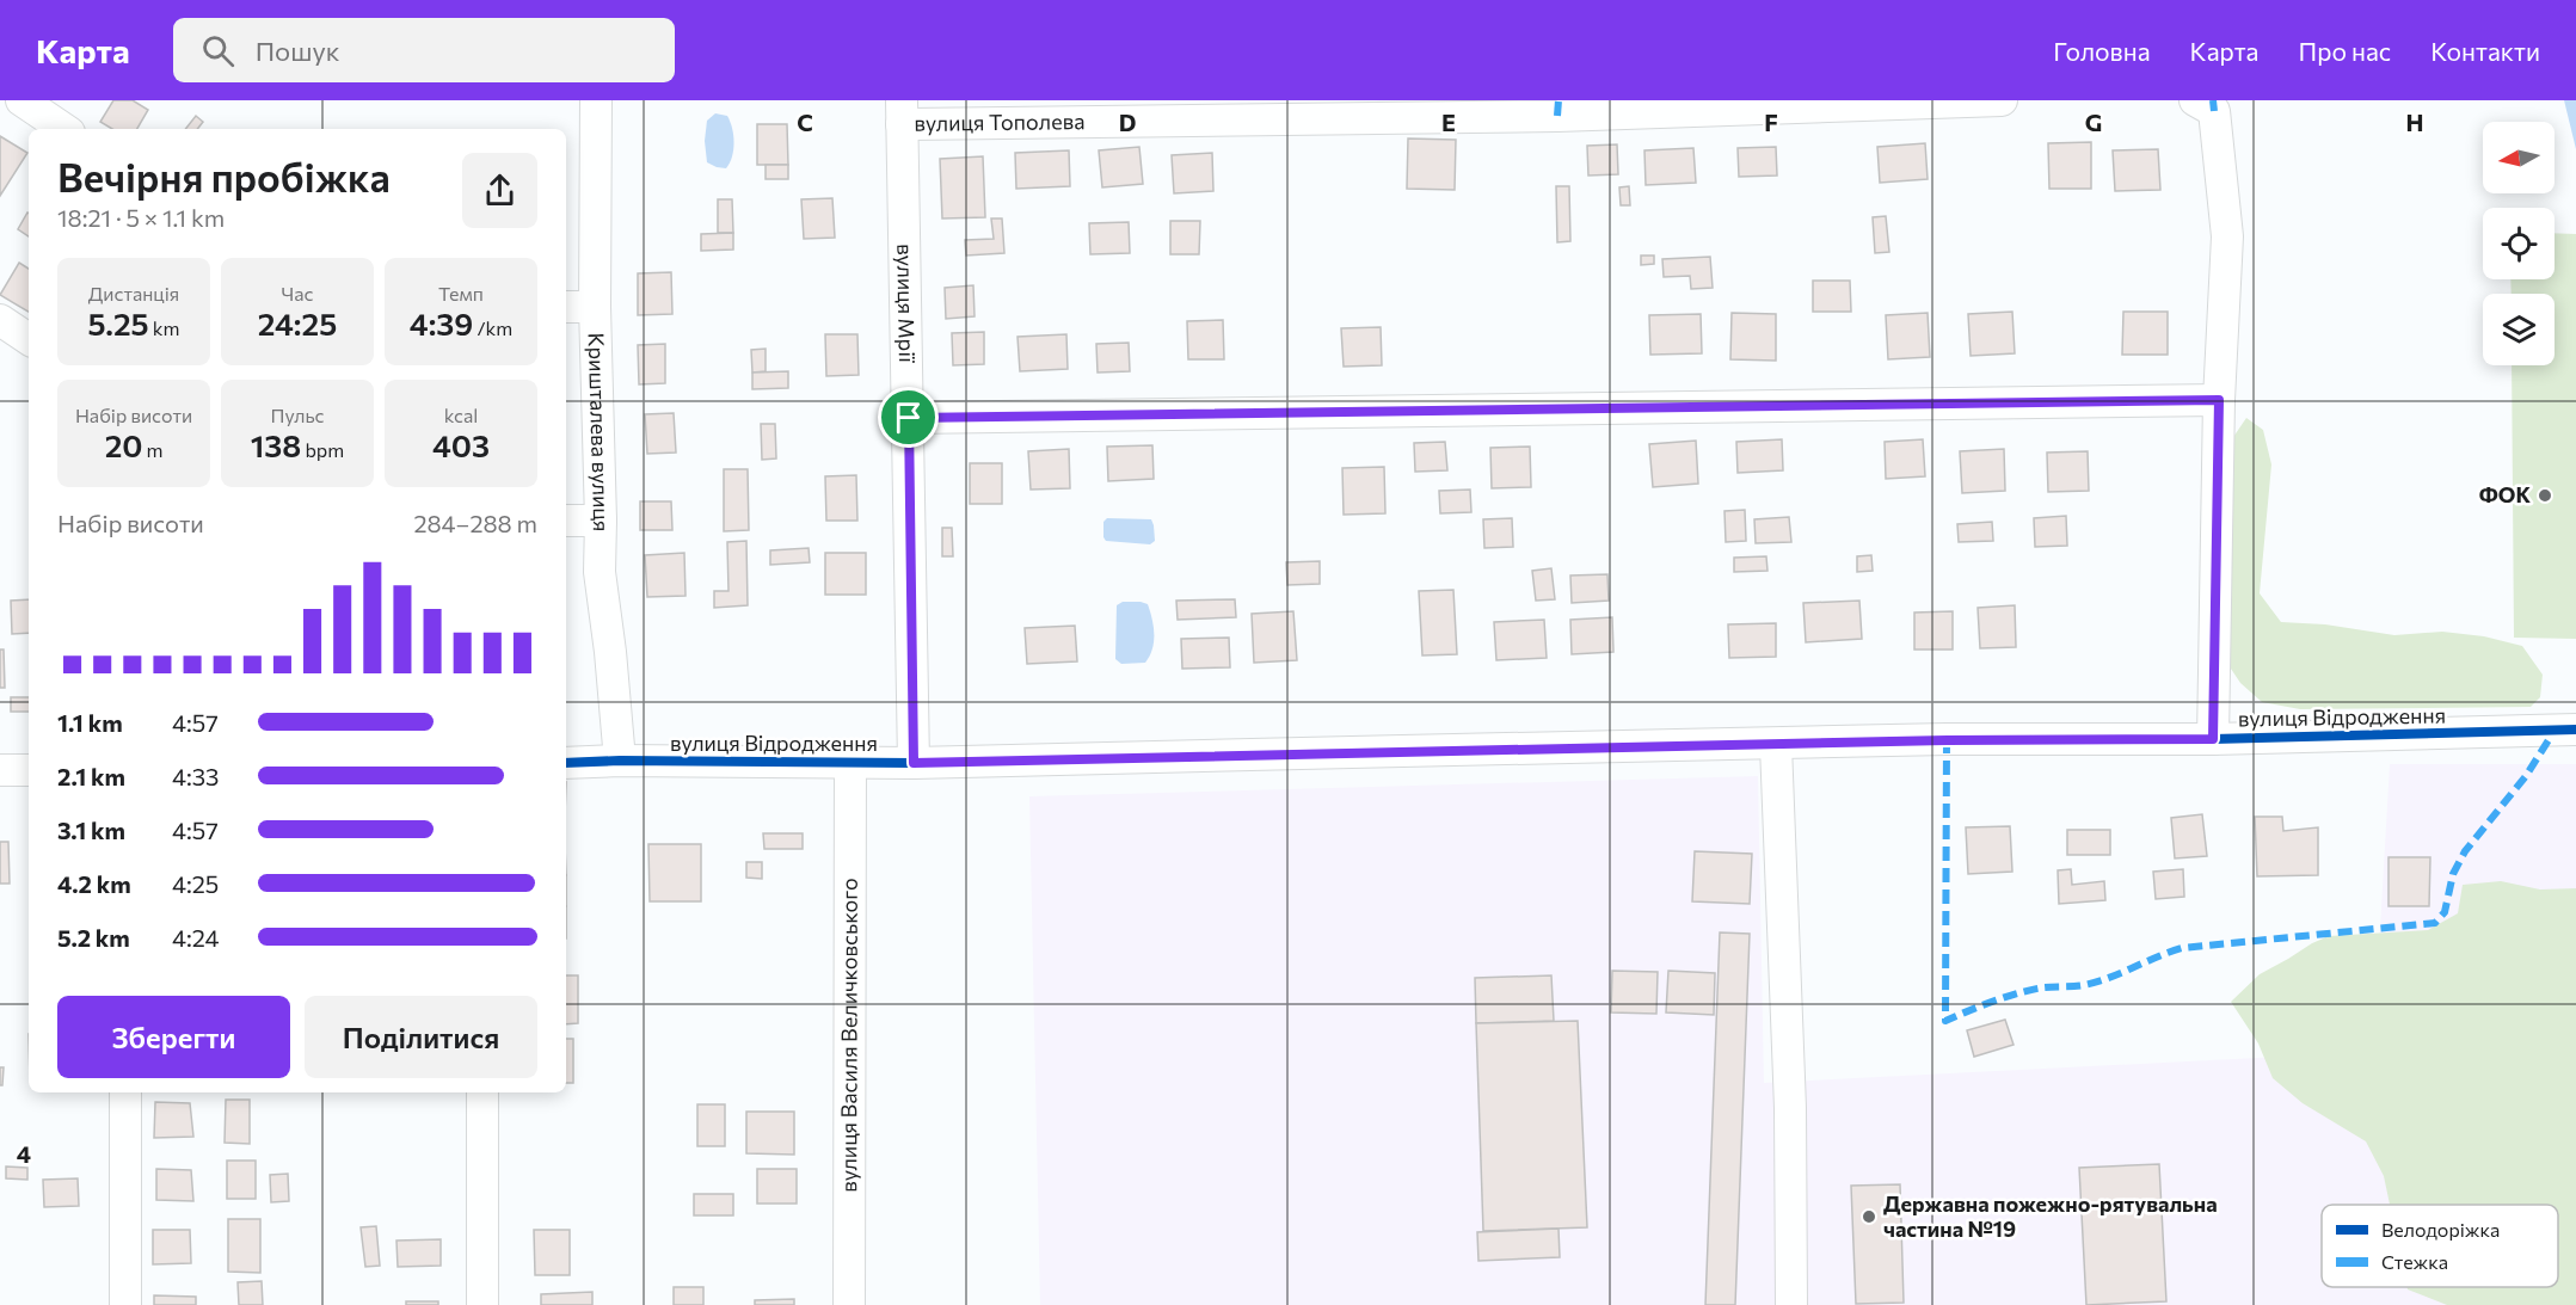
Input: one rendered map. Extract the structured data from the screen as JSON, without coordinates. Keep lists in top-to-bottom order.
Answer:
{
  "streets": {
    "street": [
      "вулиця Тополева",
      "вулиця Мрії",
      "Кришталева вулиця",
      "вулиця Відродження",
      "вулиця Василя Величковського"
    ]
  },
  "crossings": [
    ["вулиця Тополева", "вулиця Мрії"],
    ["вулиця Мрії", "вулиця Відродження"],
    ["Кришталева вулиця", "вулиця Відродження"],
    ["вулиця Відродження", "вулиця Василя Величковського"]
  ],
  "places": ["ФОК", "Державна пожежно-рятувальна частина №19"],
  "legend": ["Велодоріжка", "Стежка"],
  "north": "left",
  "page": {
    "header": "Карта",
    "search": "Пошук",
    "nav": [
      "Головна",
      "Карта",
      "Про нас",
      "Контакти"
    ],
    "heading": ["Вечірня пробіжка", "18:21 · 5 × 1.1 km"],
    "stats": [
      ["Дистанція", "5.25 km"],
      ["Час", "24:25"],
      ["Темп", "4:39 /km"],
      ["Набір висоти", "20 m"],
      ["Пульс", "138 bpm"],
      ["kcal", "403"]
    ],
    "chart": ["Набір висоти", "284–288 m"],
    "list": [
      {
        "name": "1.1 km",
        "note": "4:57"
      },
      {
        "name": "2.1 km",
        "note": "4:33"
      },
      {
        "name": "3.1 km",
        "note": "4:57"
      },
      {
        "name": "4.2 km",
        "note": "4:25"
      },
      {
        "name": "5.2 km",
        "note": "4:24"
      }
    ],
    "buttons": ["Зберегти", "Поділитися"]
  },
  "grid": {
    "columns": [
      "C",
      "D",
      "E",
      "F",
      "G",
      "H"
    ],
    "rows": ["4"]
  }
}
